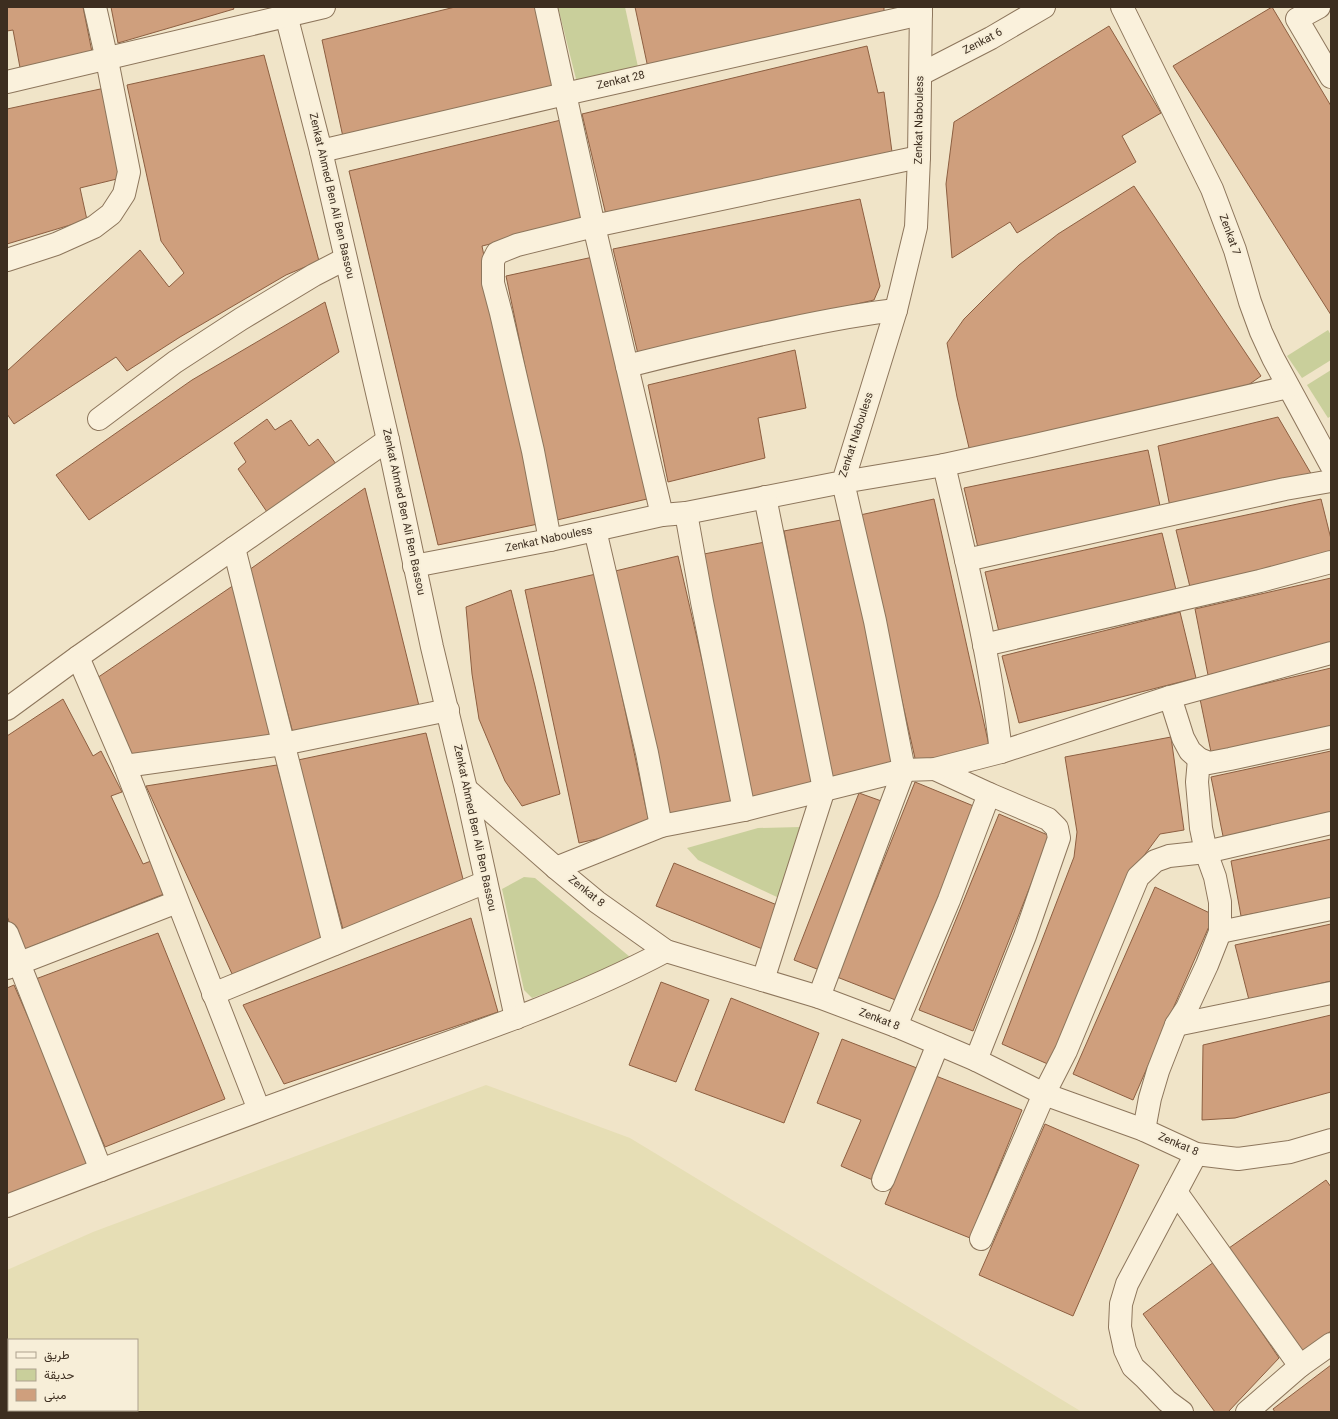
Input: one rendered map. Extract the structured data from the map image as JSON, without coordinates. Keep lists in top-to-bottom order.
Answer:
{
  "streets": {
    "street": [
      "Zenkat 6",
      "Zenkat 28",
      "Zenkat Nabouless",
      "Zenkat Ahmed Ben Ali Ben Bassou",
      "Zenkat 7",
      "Zenkat 8"
    ]
  },
  "crossings": [
    ["Zenkat 6", "Zenkat Nabouless"],
    ["Zenkat 28", "Zenkat Nabouless"],
    ["Zenkat 28", "Zenkat Ahmed Ben Ali Ben Bassou"],
    ["Zenkat Nabouless", "Zenkat Ahmed Ben Ali Ben Bassou"],
    ["Zenkat Ahmed Ben Ali Ben Bassou", "Zenkat 8"]
  ],
  "legend": ["طريق", "حديقة", "مبنى"]
}
